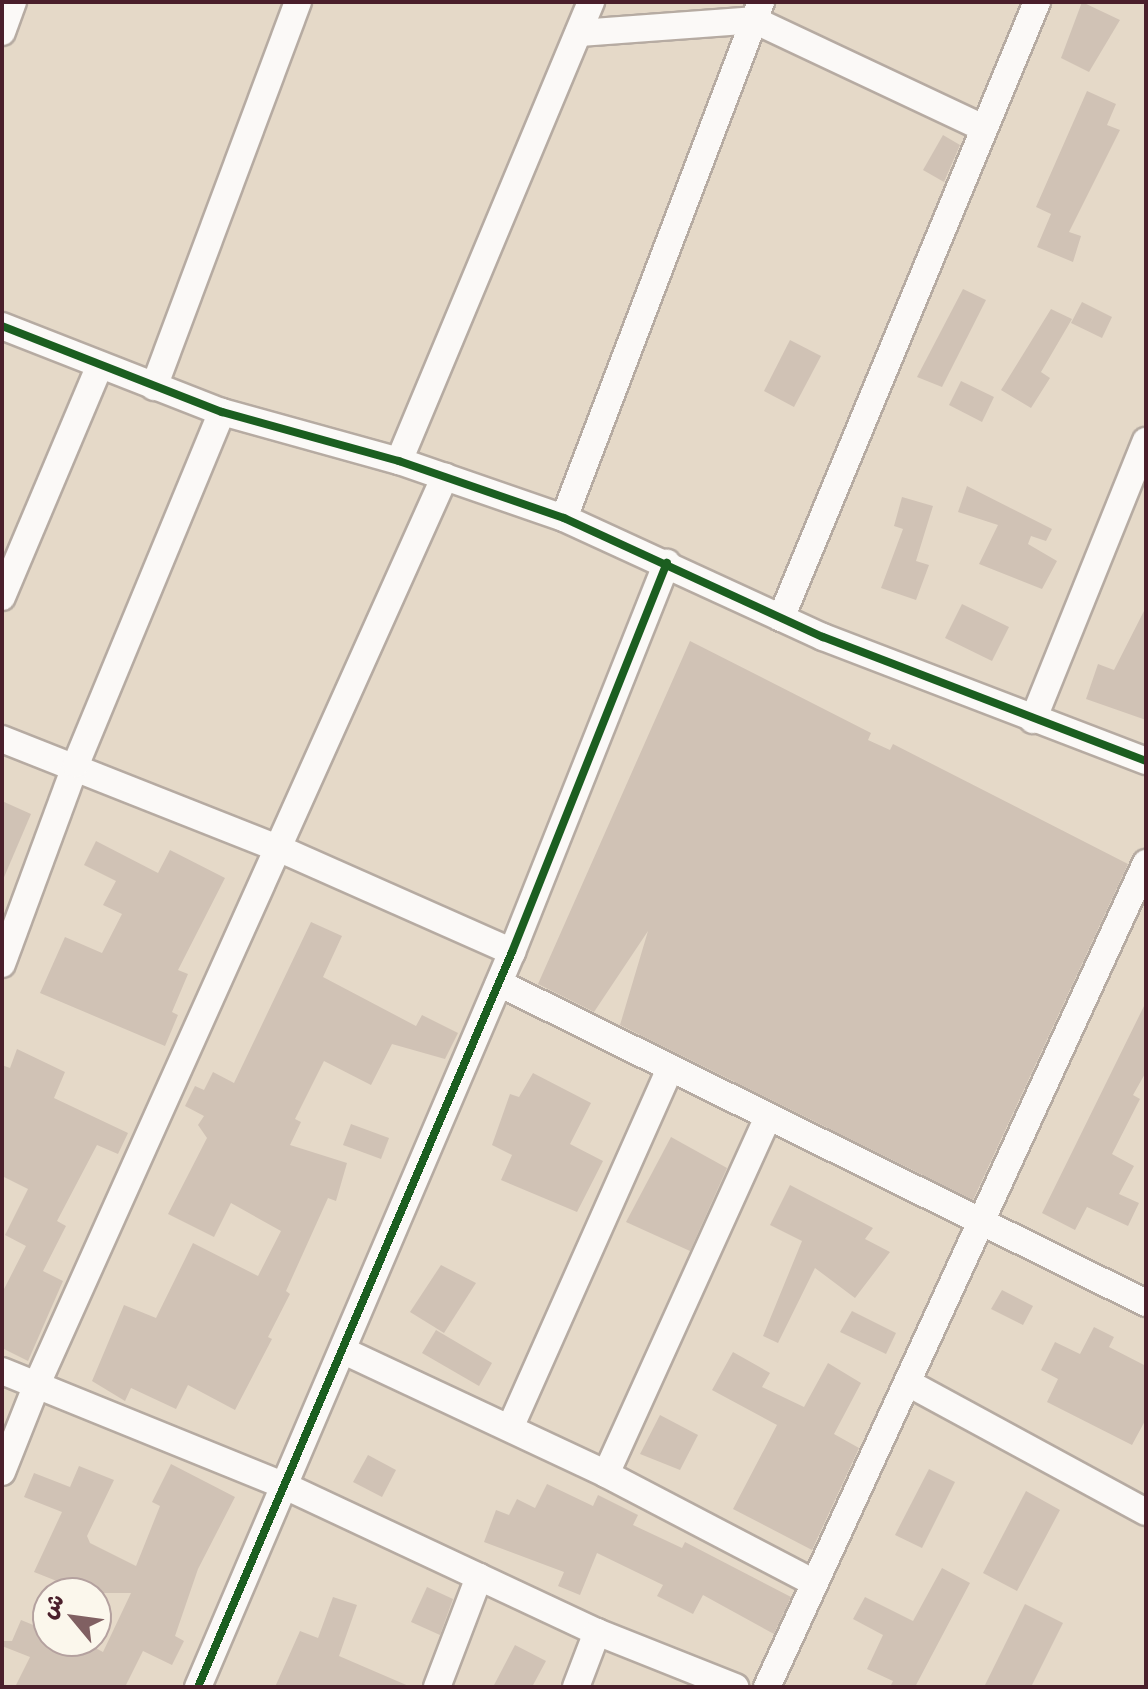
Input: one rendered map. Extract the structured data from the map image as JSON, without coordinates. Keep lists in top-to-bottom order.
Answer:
{
  "north": "top left"
}
